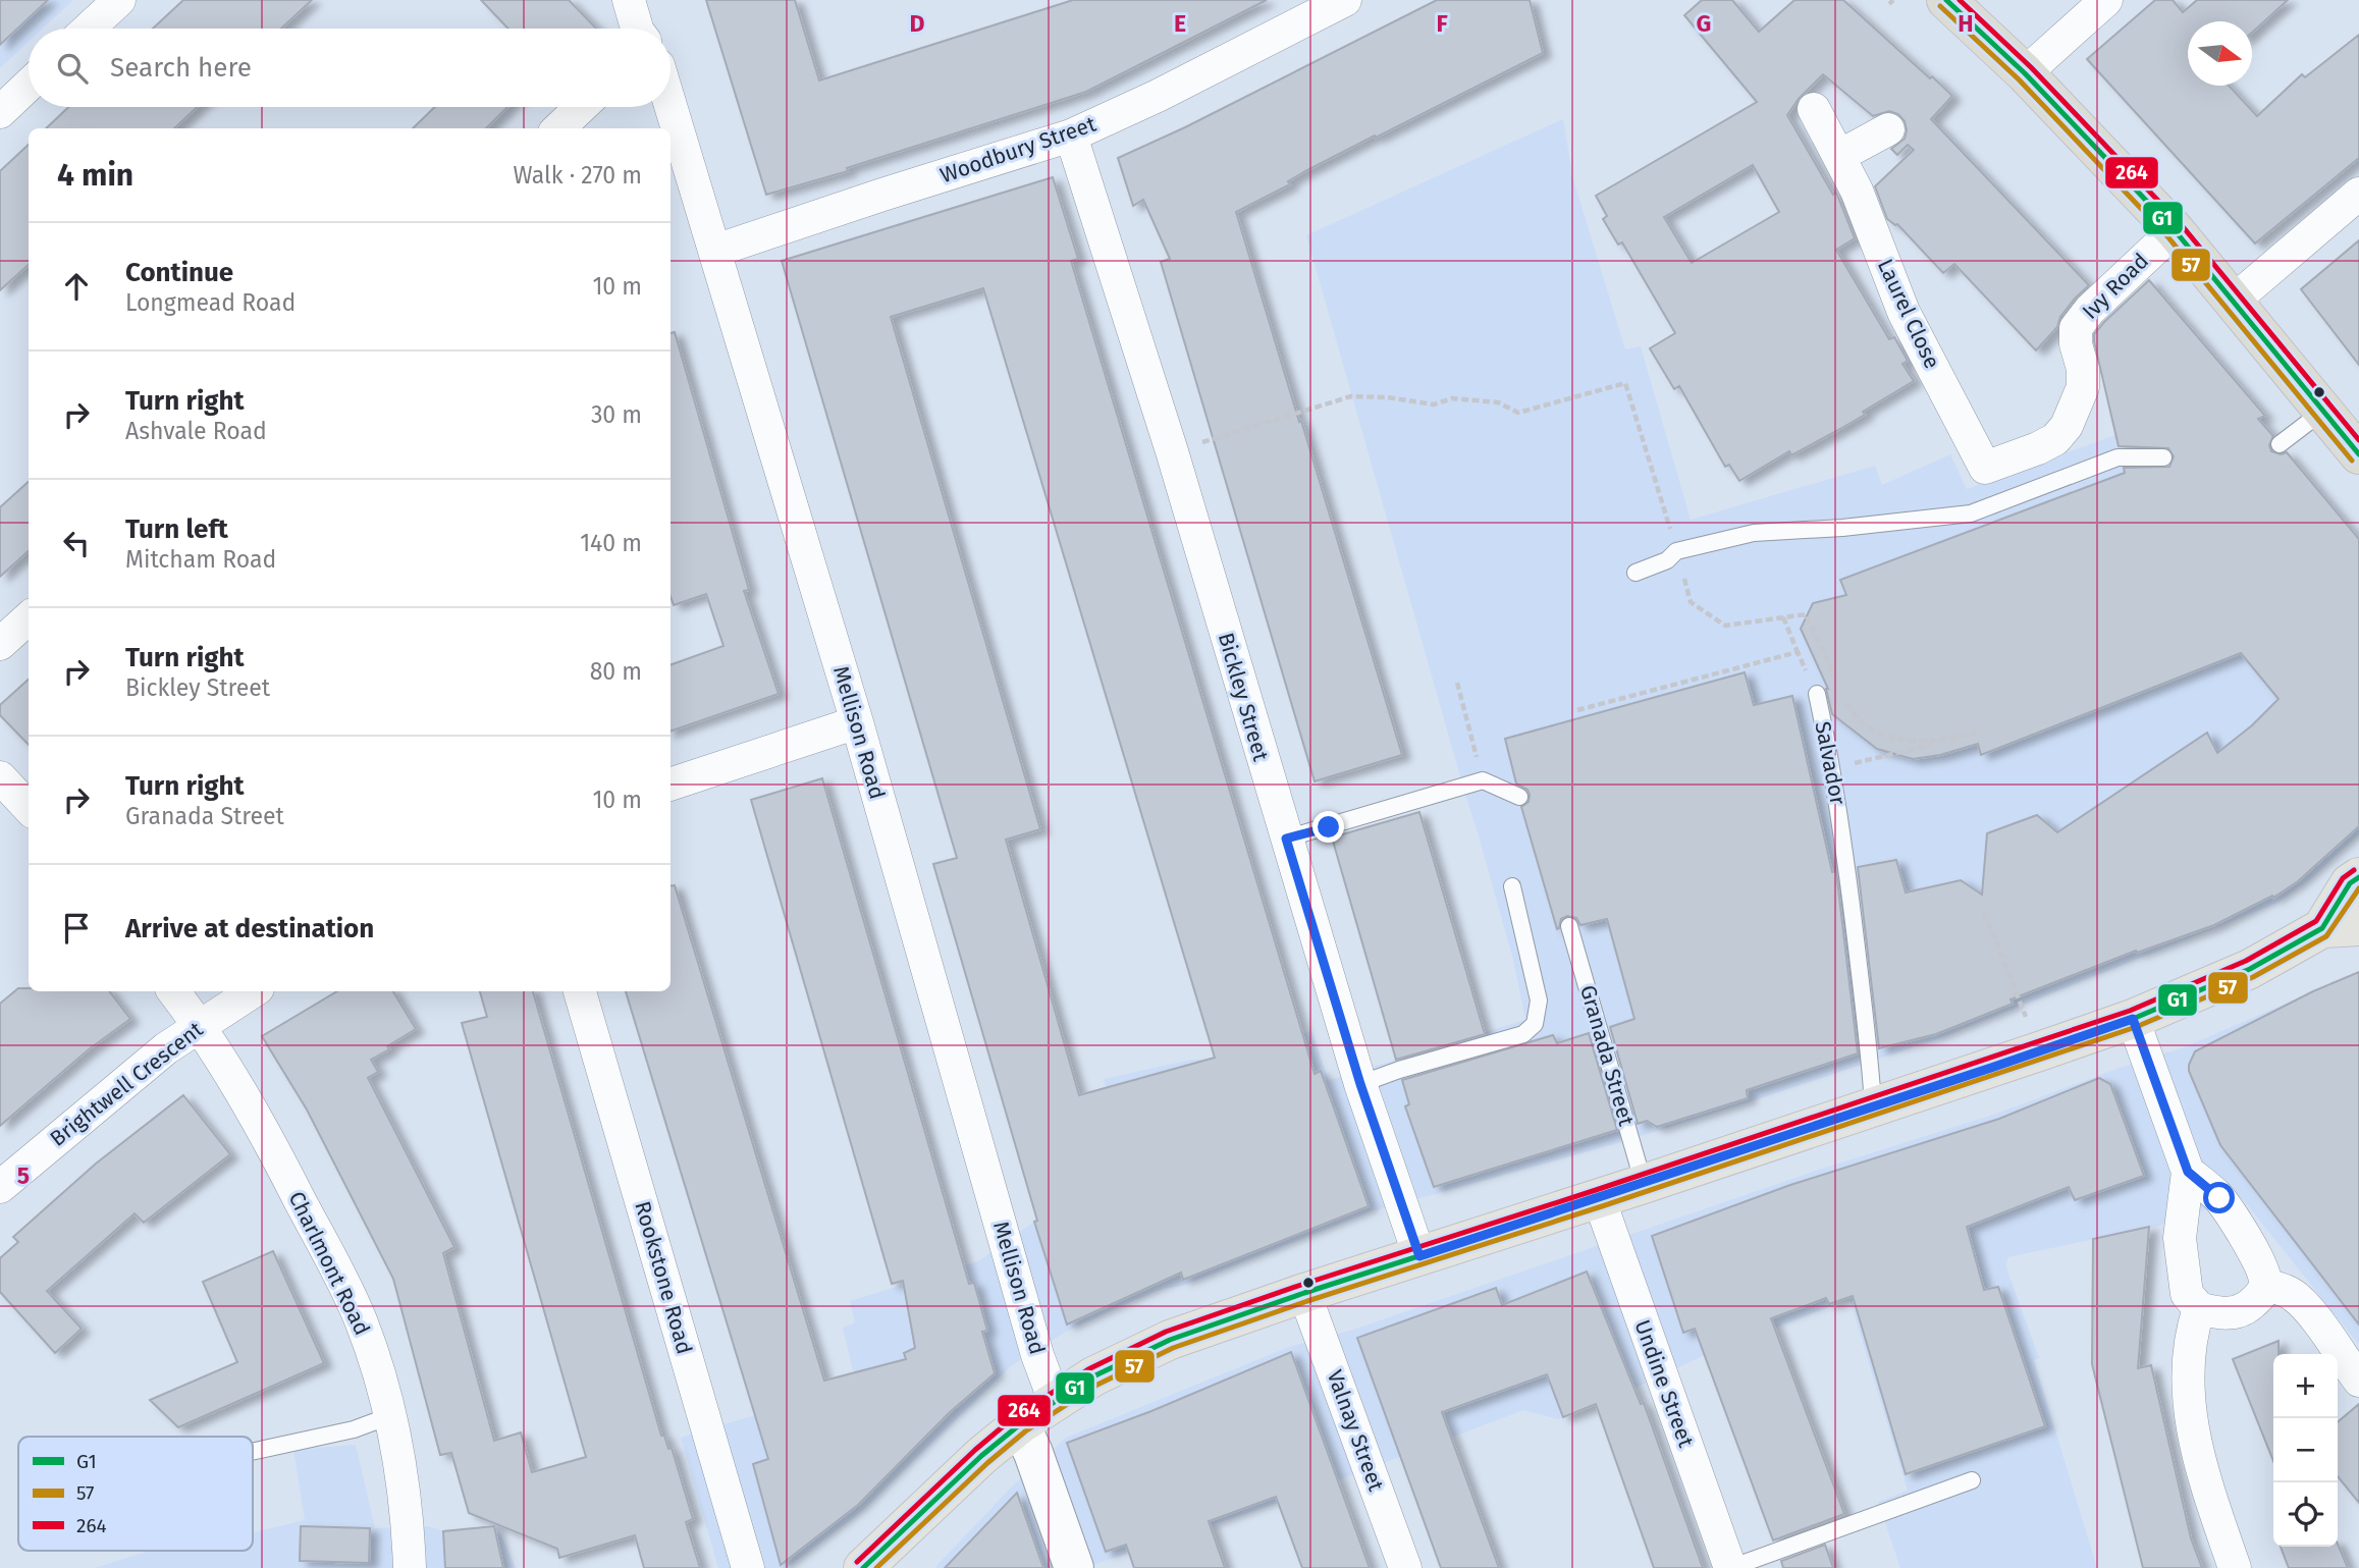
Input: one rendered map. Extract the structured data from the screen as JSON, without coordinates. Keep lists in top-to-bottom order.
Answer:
{
  "streets": {
    "street": [
      "Woodbury Street",
      "Ivy Road",
      "Laurel Close",
      "Bickley Street",
      "Mellison Road",
      "Brightwell Crescent",
      "Charlmont Road",
      "Rookstone Road",
      "Undine Street",
      "Valnay Street"
    ],
    "lane": ["Salvador", "Granada Street"]
  },
  "crossings": [
    ["Woodbury Street", "Bickley Street"],
    ["Woodbury Street", "Mellison Road"],
    ["Ivy Road", "Laurel Close"],
    ["Brightwell Crescent", "Charlmont Road"]
  ],
  "lines": ["transit line G1", "transit line 264", "transit line 57"],
  "legend": ["G1", "57", "264"],
  "north": "right",
  "page": {
    "search": "Search here",
    "heading": ["4 min", "Walk · 270 m"],
    "list": [
      ["Continue", "Longmead Road", "10 m"],
      ["Turn right", "Ashvale Road", "30 m"],
      ["Turn left", "Mitcham Road", "140 m"],
      ["Turn right", "Bickley Street", "80 m"],
      ["Turn right", "Granada Street", "10 m"],
      "Arrive at destination"
    ],
    "map_buttons": ["+", "−"]
  },
  "grid": {
    "columns": [
      "D",
      "E",
      "F",
      "G",
      "H"
    ],
    "rows": ["5"]
  }
}
